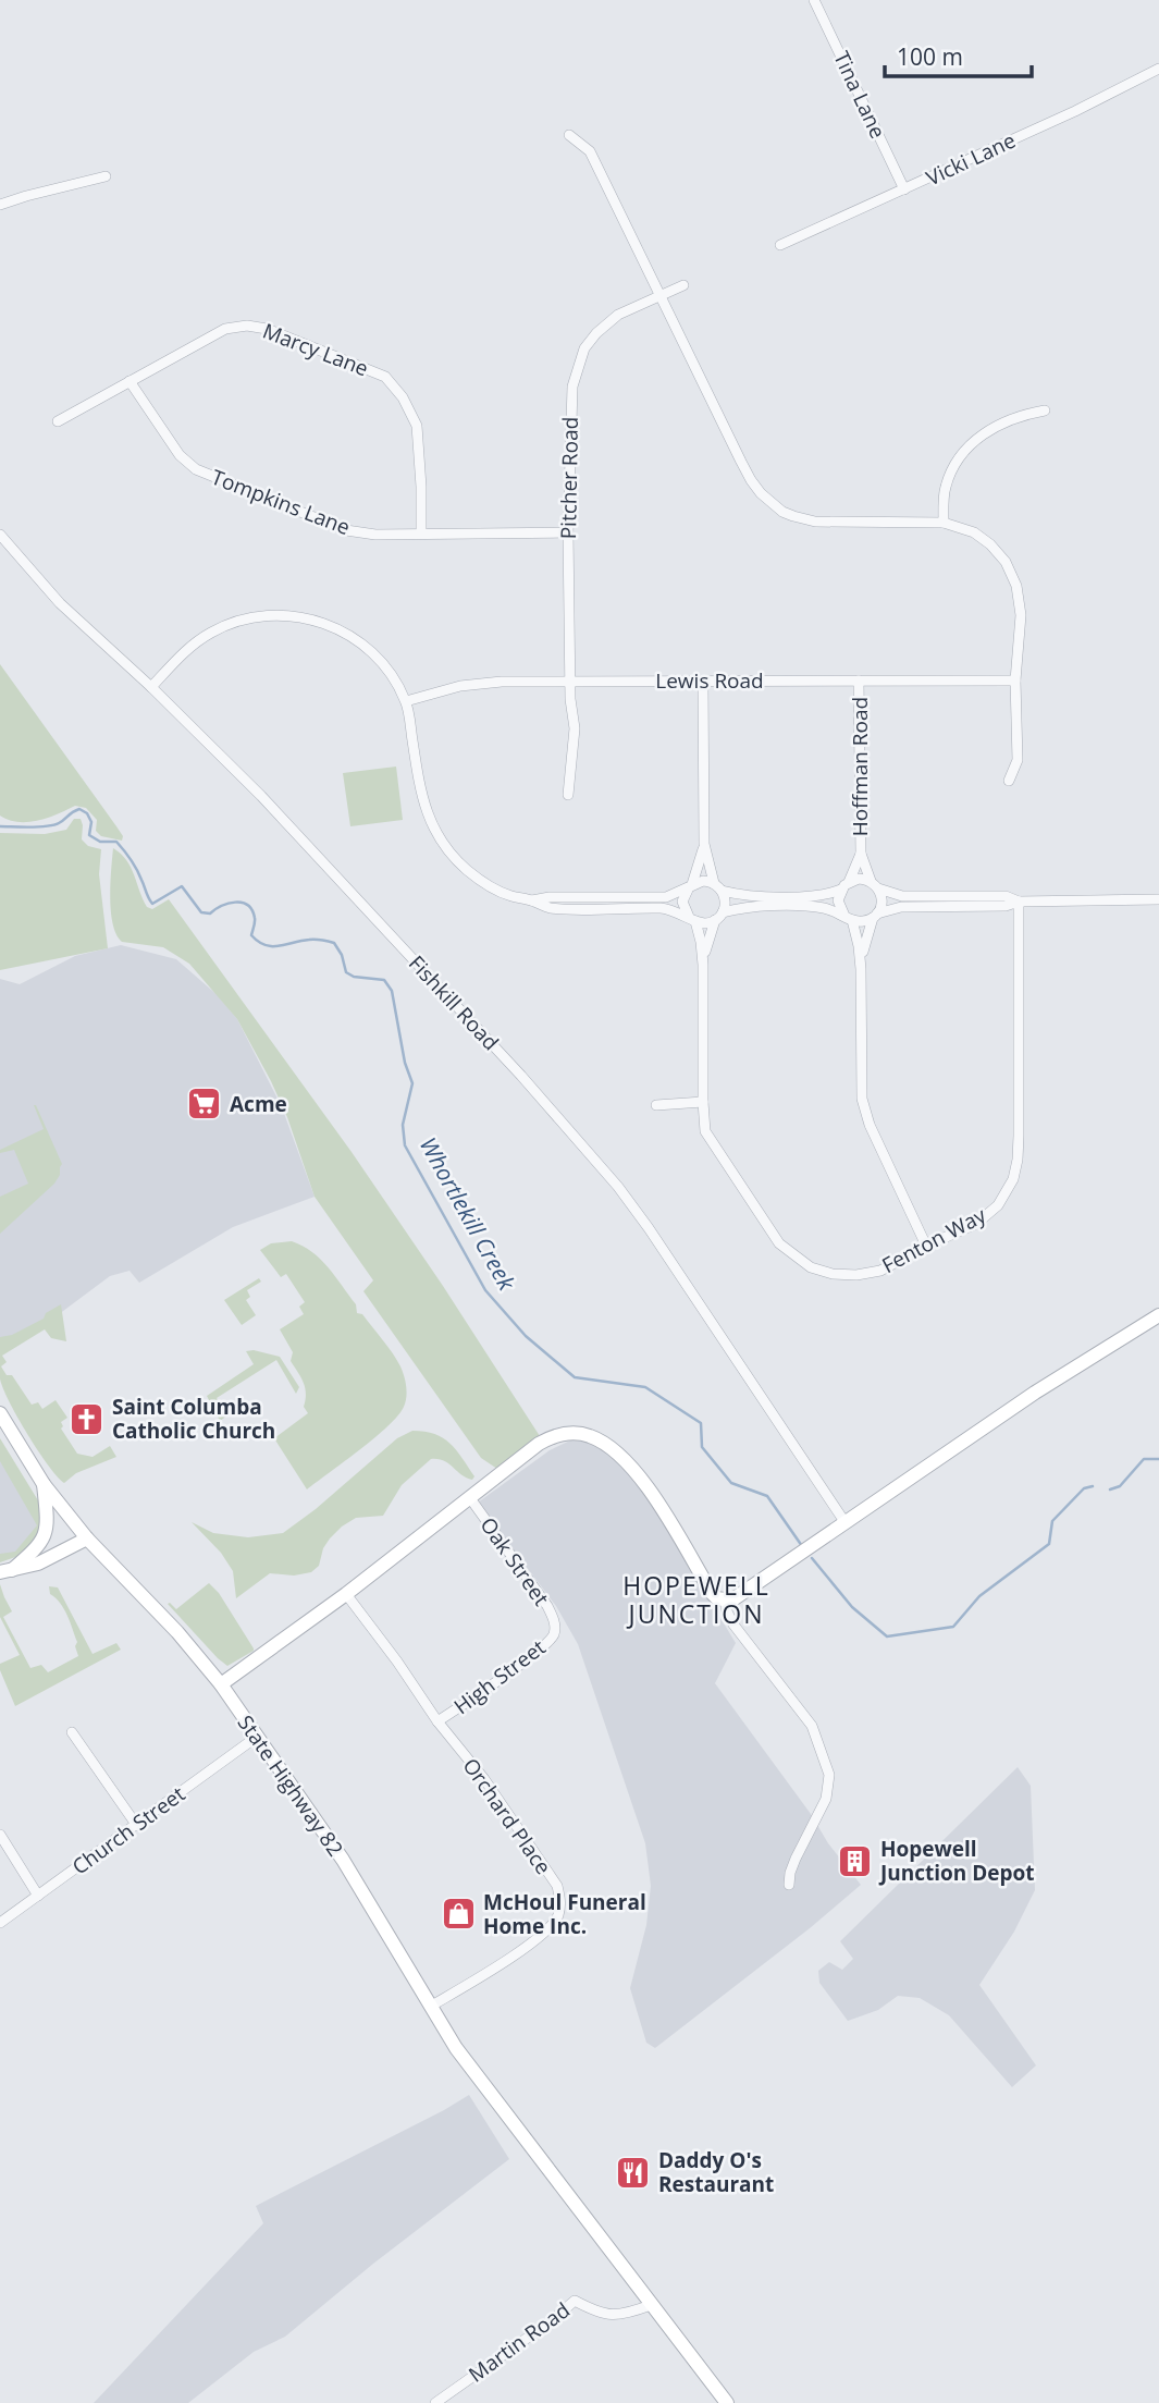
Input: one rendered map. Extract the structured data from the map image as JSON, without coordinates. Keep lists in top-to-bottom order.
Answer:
{
  "streets": {
    "main road": ["State Highway 82"],
    "street": [
      "Tina Lane",
      "Vicki Lane",
      "Marcy Lane",
      "Pitcher Road",
      "Tompkins Lane",
      "Lewis Road",
      "Hoffman Road",
      "Fishkill Road",
      "Fenton Way",
      "Oak Street",
      "High Street",
      "Orchard Place",
      "Church Street",
      "Martin Road"
    ]
  },
  "crossings": [
    ["Tina Lane", "Vicki Lane"],
    ["Marcy Lane", "Tompkins Lane"],
    ["Pitcher Road", "Tompkins Lane"],
    ["Pitcher Road", "Lewis Road"],
    ["Lewis Road", "Hoffman Road"],
    ["Oak Street", "High Street"],
    ["High Street", "Orchard Place"],
    ["State Highway 82", "Orchard Place"],
    ["State Highway 82", "Church Street"],
    ["State Highway 82", "Martin Road"]
  ],
  "districts": ["HOPEWELL JUNCTION"],
  "water": ["Whortlekill Creek"],
  "places": {
    "supermarket": ["Acme"],
    "church": ["Saint Columba Catholic Church"],
    "building": ["Hopewell Junction Depot"],
    "shop": ["McHoul Funeral Home Inc."],
    "restaurant": ["Daddy O's Restaurant"]
  },
  "scale_bar": "100 m"
}
